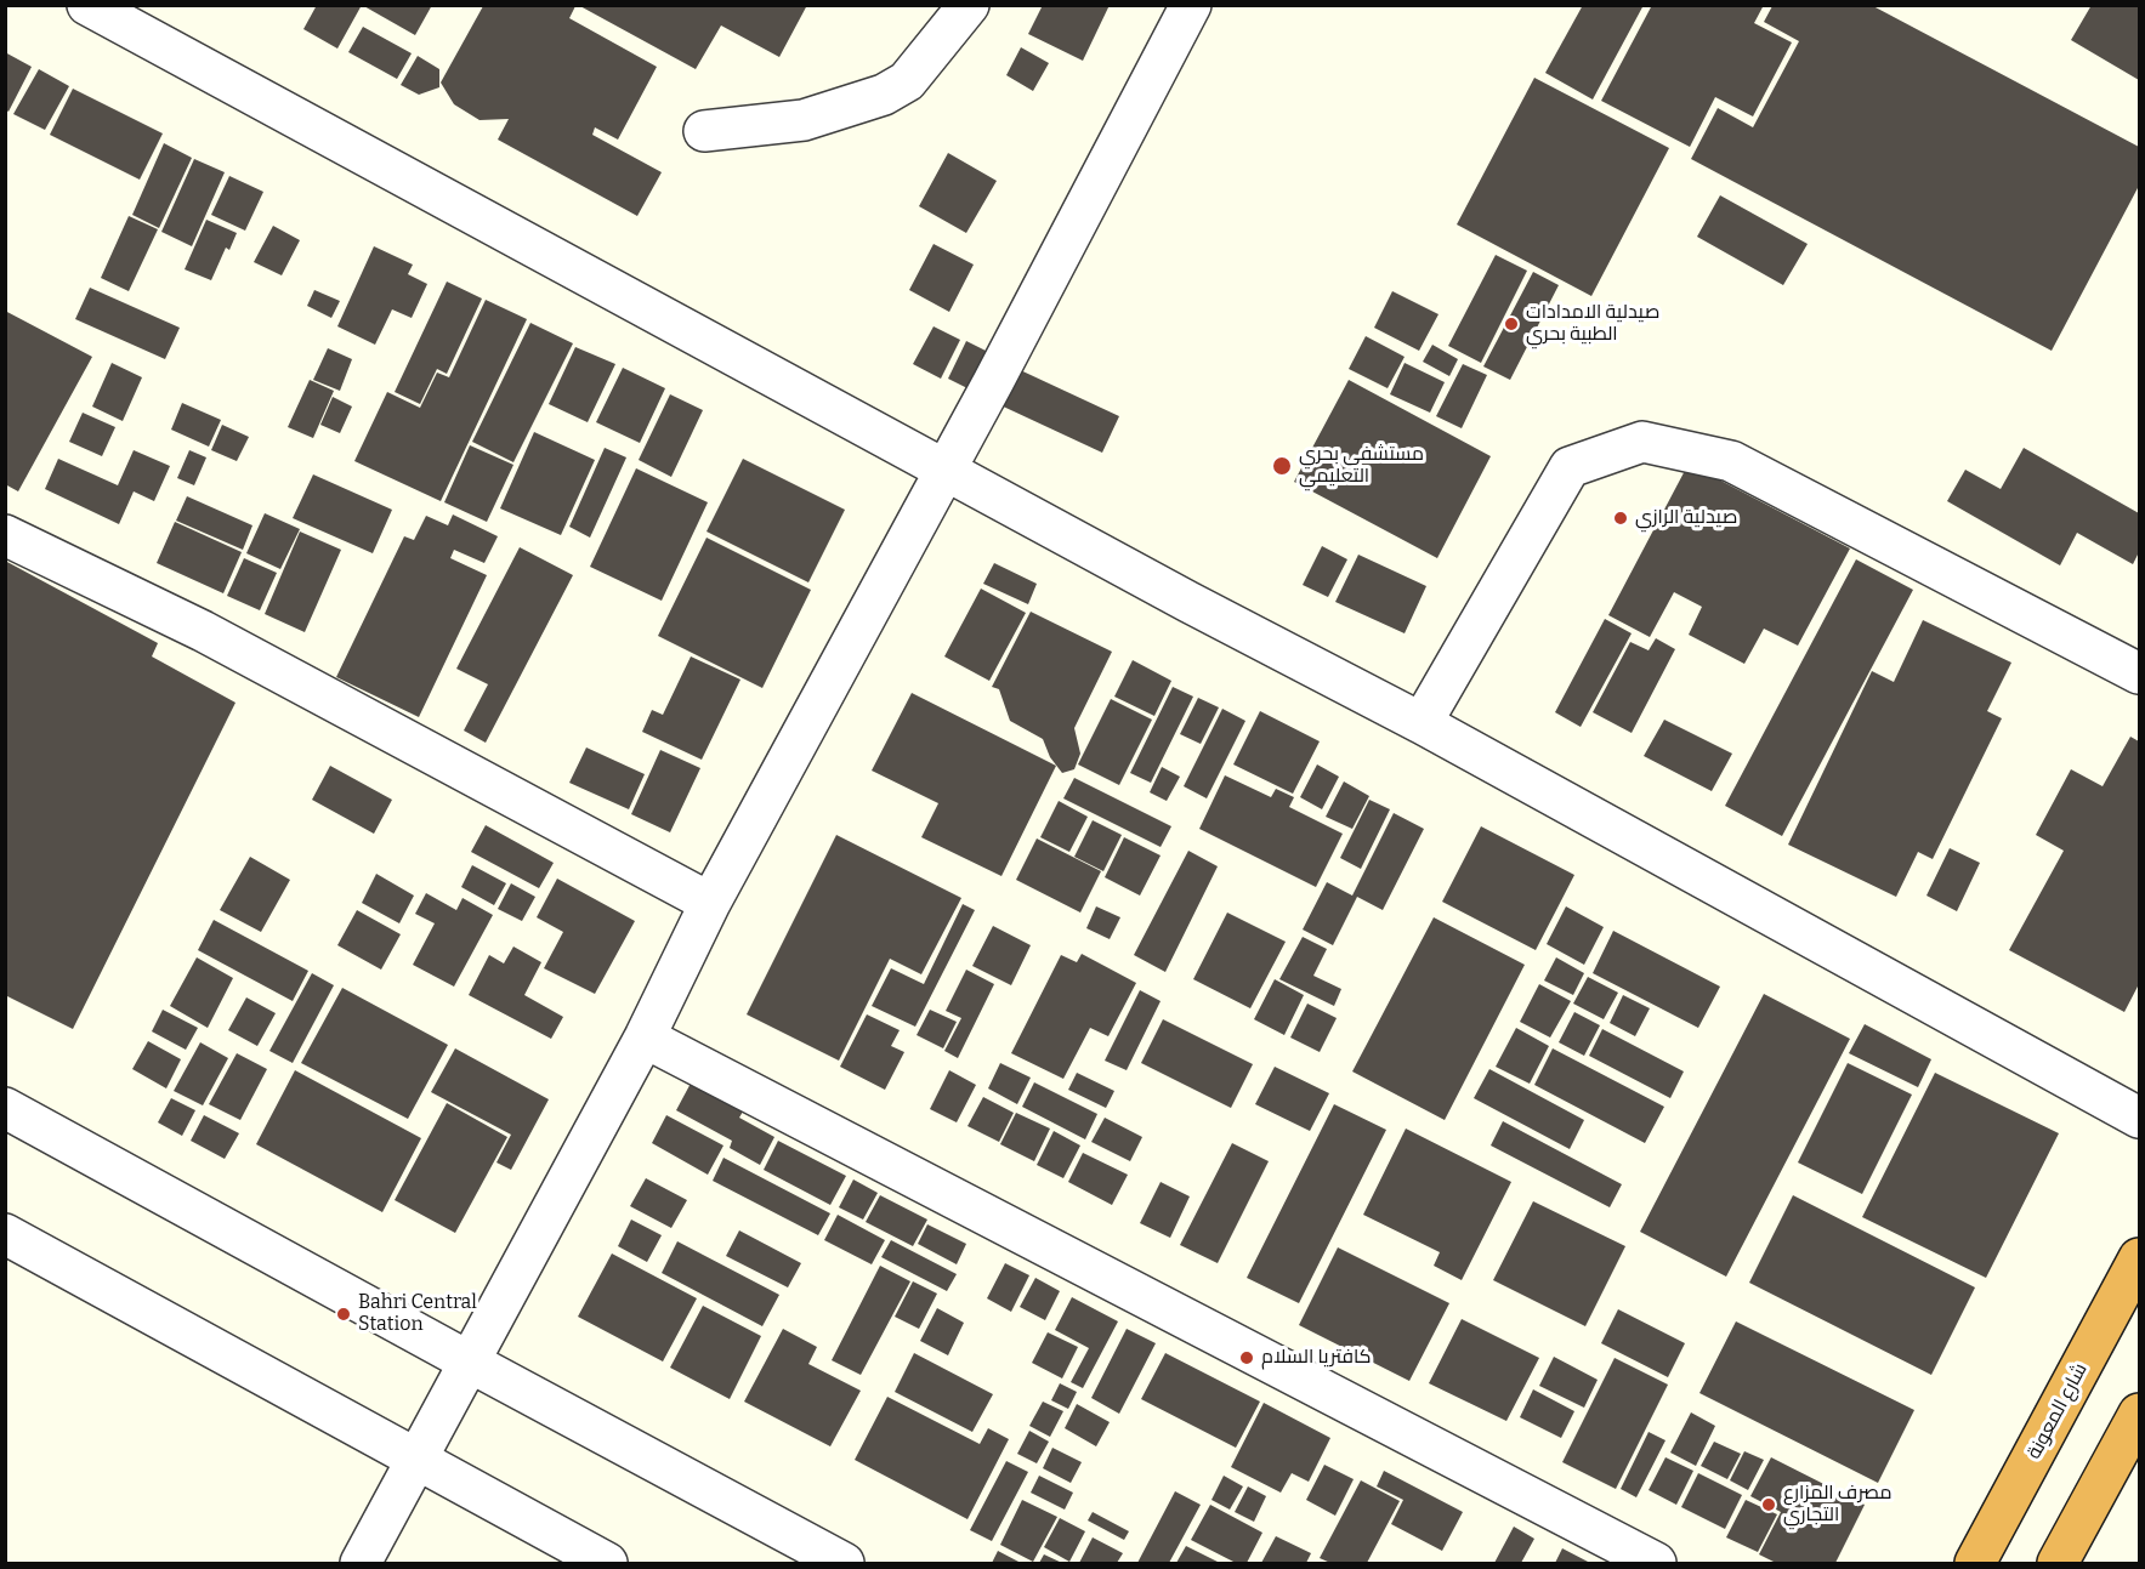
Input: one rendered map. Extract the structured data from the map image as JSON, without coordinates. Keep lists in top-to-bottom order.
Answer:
{
  "streets": {
    "highway": ["شارع المعونة"]
  },
  "places": [
    "صيدلية الامدادات الطبية بحري",
    "مستشفى بحري التعليمي",
    "صيدلية الرازي",
    "Bahri Central Station",
    "كافتريا السلام",
    "مصرف المزارع التجاري"
  ]
}
